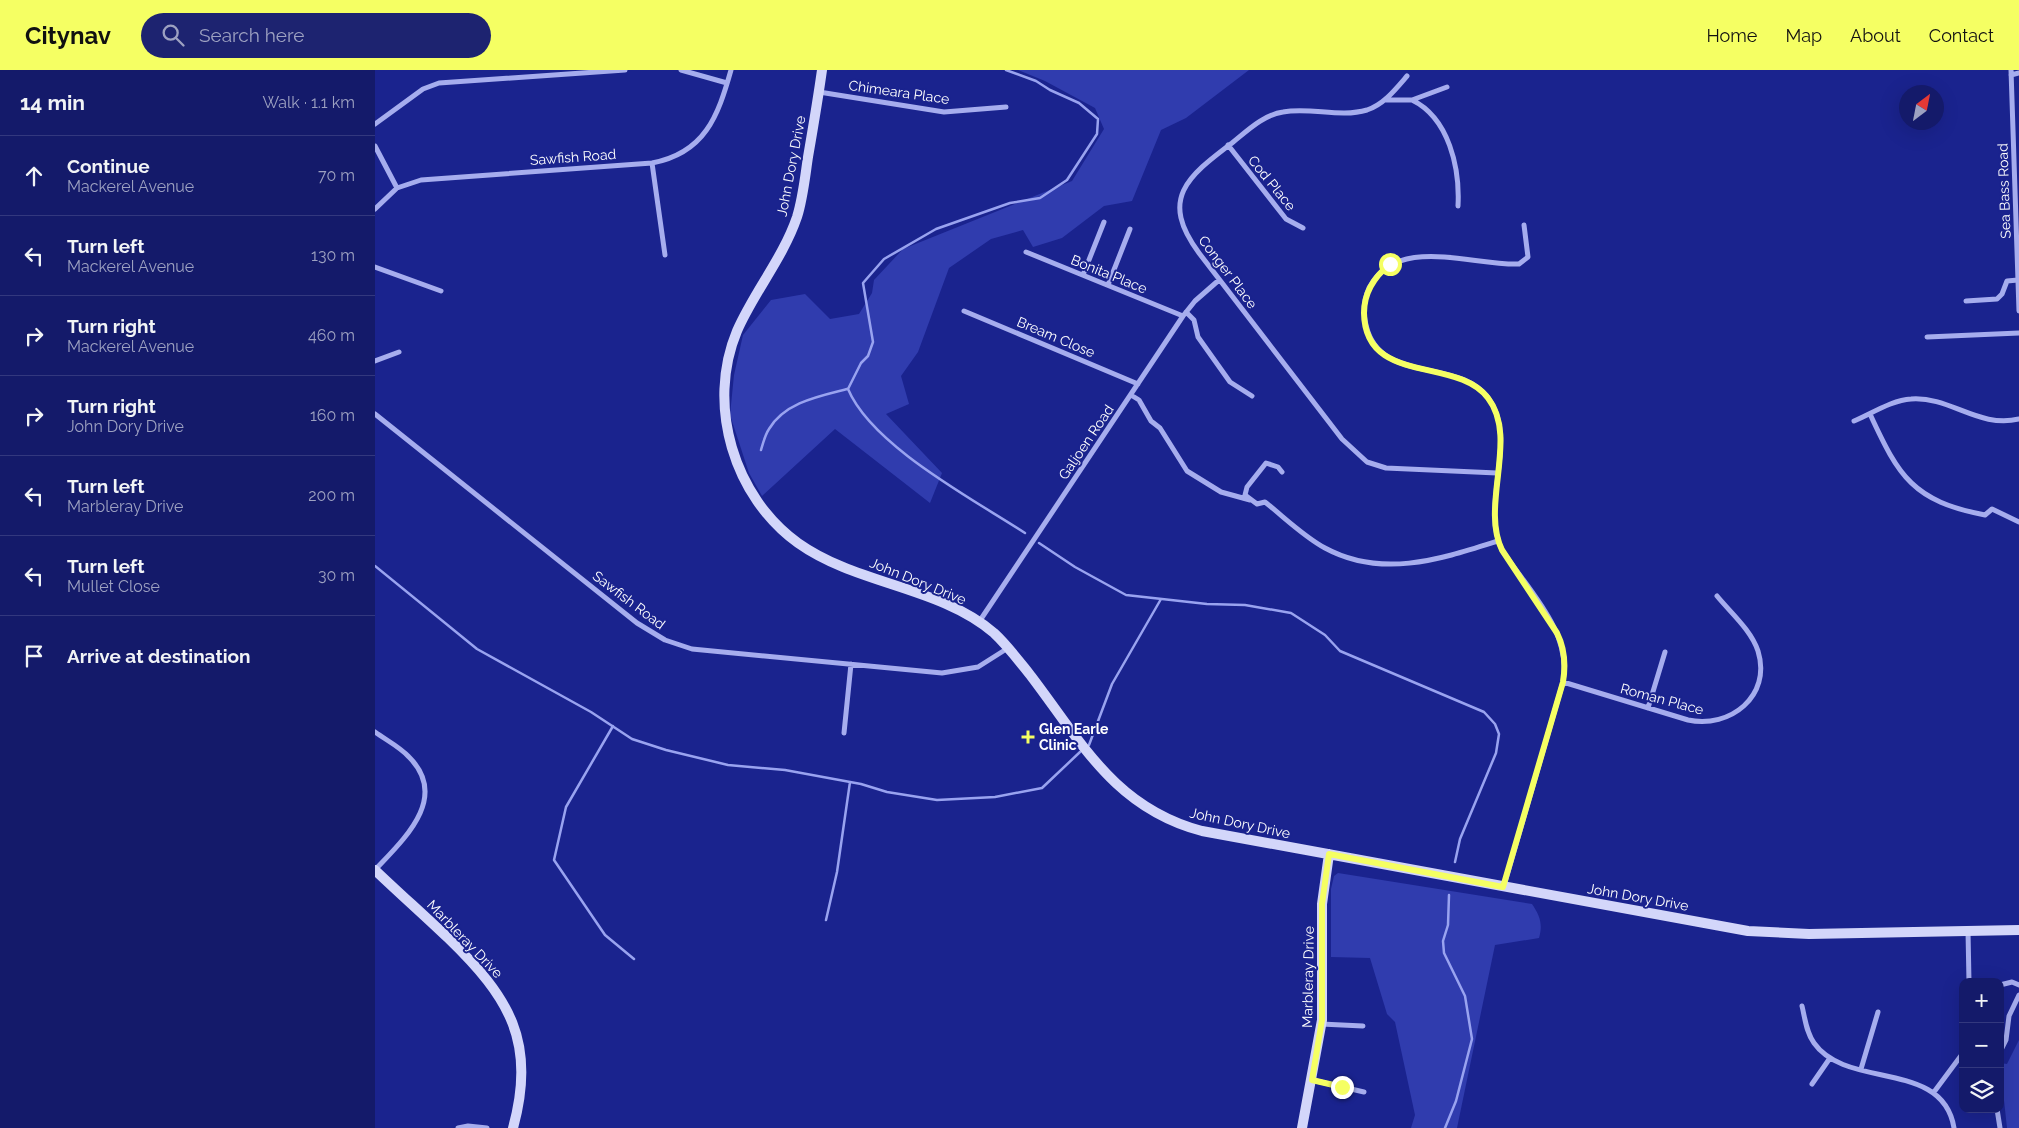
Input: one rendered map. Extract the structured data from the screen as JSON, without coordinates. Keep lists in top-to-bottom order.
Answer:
{
  "streets": {
    "street": [
      "Chimeara Place",
      "Sawfish Road",
      "John Dory Drive",
      "Cod Place",
      "Sea Bass Road",
      "Conger Place",
      "Bonita Place",
      "Bream Close",
      "Galjoen Road",
      "Roman Place",
      "Marbleray Drive"
    ]
  },
  "crossings": [
    ["Chimeara Place", "John Dory Drive"],
    ["Sawfish Road", "John Dory Drive"],
    ["John Dory Drive", "Galjoen Road"],
    ["John Dory Drive", "Marbleray Drive"],
    ["Cod Place", "Conger Place"],
    ["Conger Place", "Galjoen Road"],
    ["Bonita Place", "Galjoen Road"],
    ["Bream Close", "Galjoen Road"]
  ],
  "places": {
    "health": ["Glen Earle Clinic"]
  },
  "north": "top right",
  "page": {
    "header": "Citynav",
    "search": "Search here",
    "nav": [
      "Home",
      "Map",
      "About",
      "Contact"
    ],
    "heading": ["14 min", "Walk · 1.1 km"],
    "list": [
      ["Continue", "Mackerel Avenue", "70 m"],
      ["Turn left", "Mackerel Avenue", "130 m"],
      ["Turn right", "Mackerel Avenue", "460 m"],
      ["Turn right", "John Dory Drive", "160 m"],
      ["Turn left", "Marbleray Drive", "200 m"],
      ["Turn left", "Mullet Close", "30 m"],
      "Arrive at destination"
    ],
    "map_buttons": ["+", "−"]
  }
}
